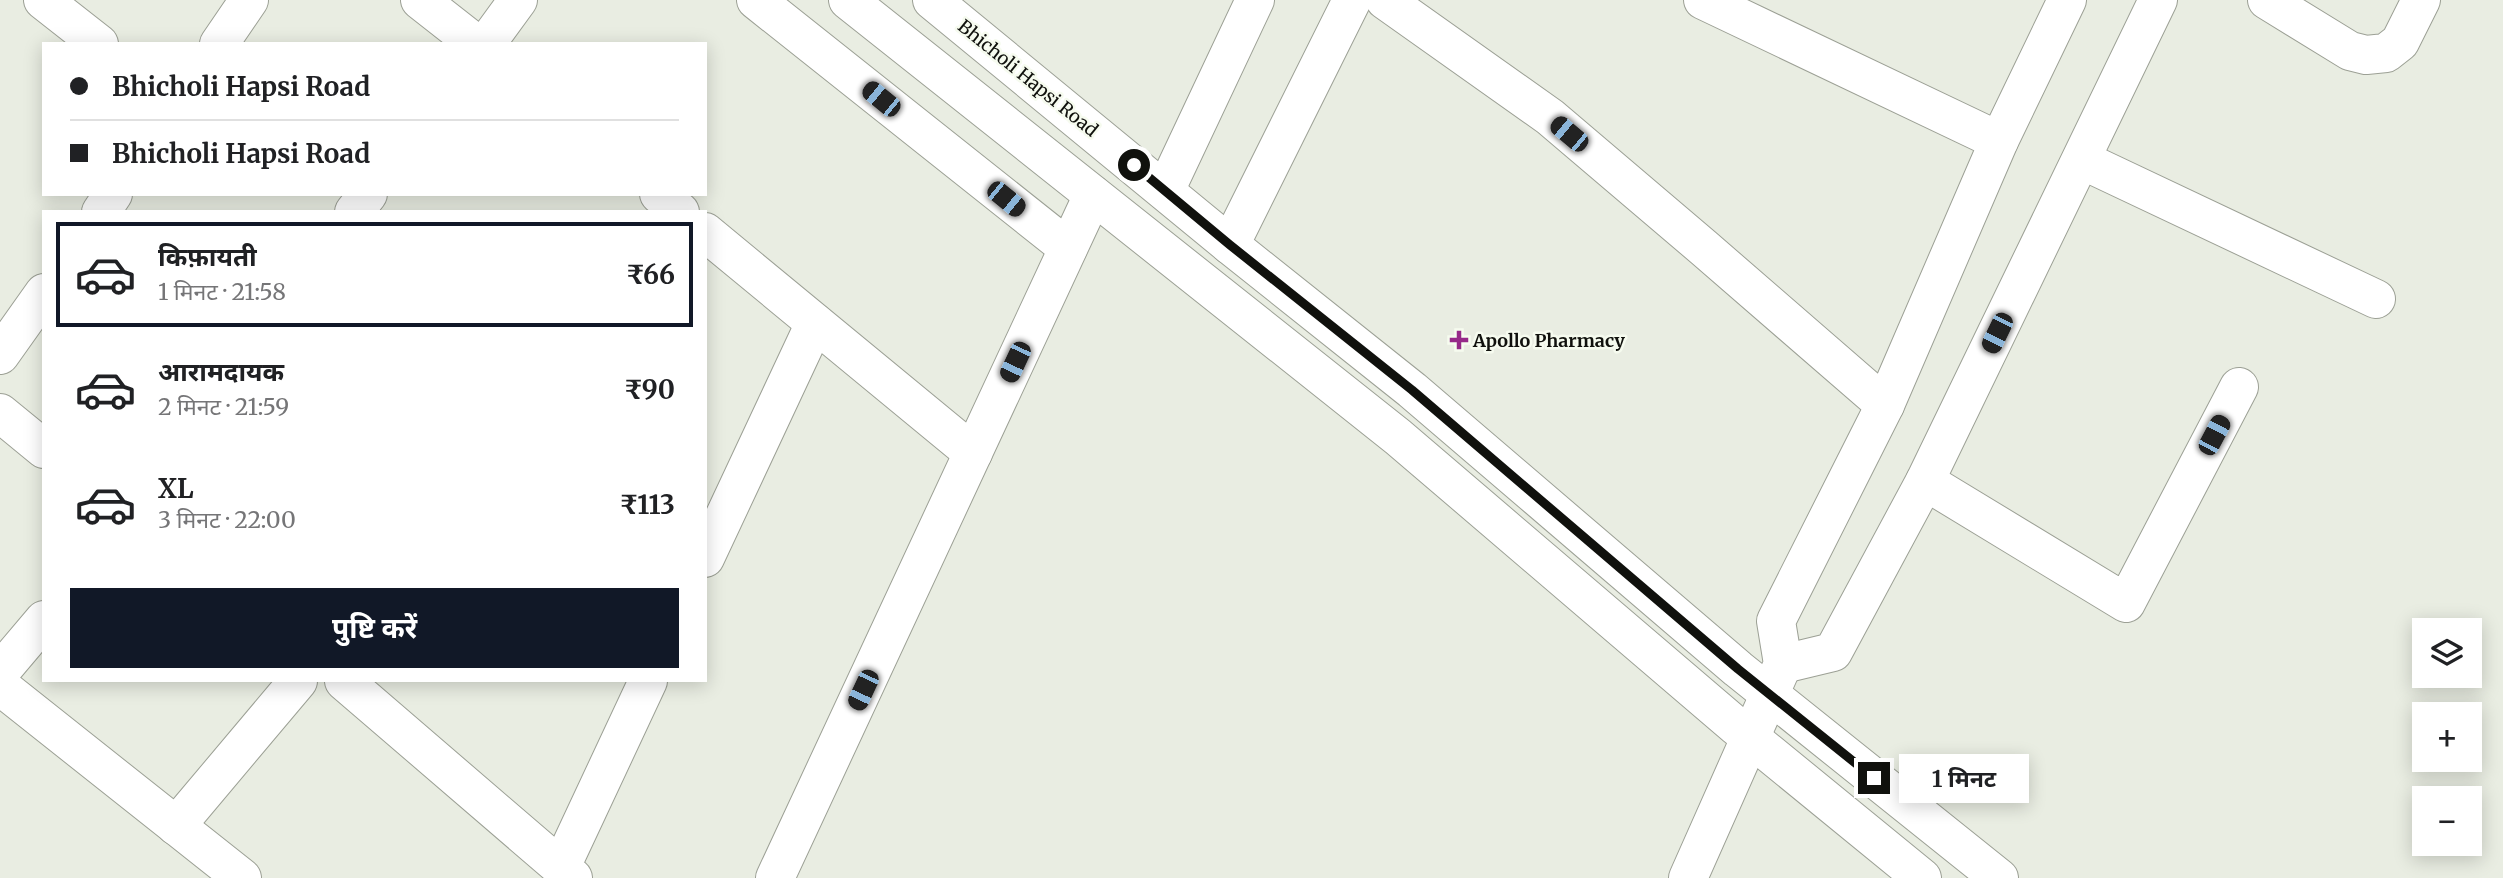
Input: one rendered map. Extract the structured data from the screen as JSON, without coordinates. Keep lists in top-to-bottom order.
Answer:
{
  "streets": {
    "street": ["Bhicholi Hapsi Road"]
  },
  "places": {
    "health": ["Apollo Pharmacy"]
  },
  "page": {
    "banner": ["Bhicholi Hapsi Road", "Bhicholi Hapsi Road"],
    "list": [
      {
        "name": "किफ़ायती",
        "note": "1 मिनट · 21:58",
        "value": "₹66"
      },
      {
        "name": "आरामदायक",
        "note": "2 मिनट · 21:59",
        "value": "₹90"
      },
      {
        "name": "XL",
        "note": "3 मिनट · 22:00",
        "value": "₹113"
      }
    ],
    "buttons": "पुष्टि करें",
    "map_buttons": ["+", "−"],
    "bubble": "1 मिनट"
  }
}
